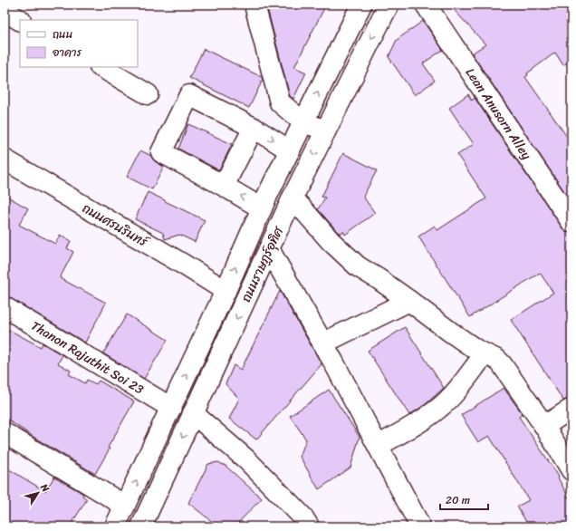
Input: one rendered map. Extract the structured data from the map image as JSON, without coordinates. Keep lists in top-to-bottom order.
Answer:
{
  "streets": {
    "street": [
      "Lean Anusorn Alley",
      "ถนนศรนรินทร์",
      "ถนนราษฏร์อุทิศ",
      "Thanon Rajuthit Soi 23"
    ]
  },
  "crossings": [
    ["ถนนศรนรินทร์", "ถนนราษฏร์อุทิศ"],
    ["ถนนราษฏร์อุทิศ", "Thanon Rajuthit Soi 23"]
  ],
  "legend": ["ถนน", "อาคาร"],
  "scale_bar": "20 m",
  "north": "top right"
}
